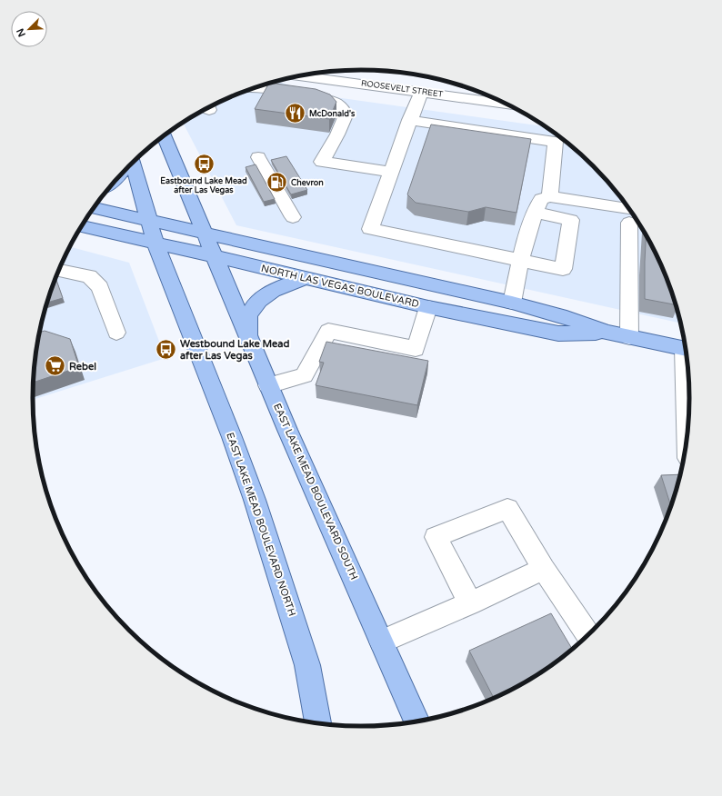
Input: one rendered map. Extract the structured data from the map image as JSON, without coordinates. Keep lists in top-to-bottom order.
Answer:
{
  "streets": {
    "main road": ["NORTH LAS VEGAS BOULEVARD", "EAST LAKE MEAD BOULEVARD SOUTH", "EAST LAKE MEAD BOULEVARD NORTH"],
    "street": ["ROOSEVELT STREET"]
  },
  "crossings": [
    ["NORTH LAS VEGAS BOULEVARD", "EAST LAKE MEAD BOULEVARD SOUTH"],
    ["NORTH LAS VEGAS BOULEVARD", "EAST LAKE MEAD BOULEVARD NORTH"]
  ],
  "places": {
    "restaurant": ["McDonald's"],
    "bus stop": ["Eastbound Lake Mead after Las Vegas", "Westbound Lake Mead after Las Vegas"],
    "fuel station": ["Chevron"],
    "supermarket": ["Rebel"]
  },
  "north": "bottom left"
}
